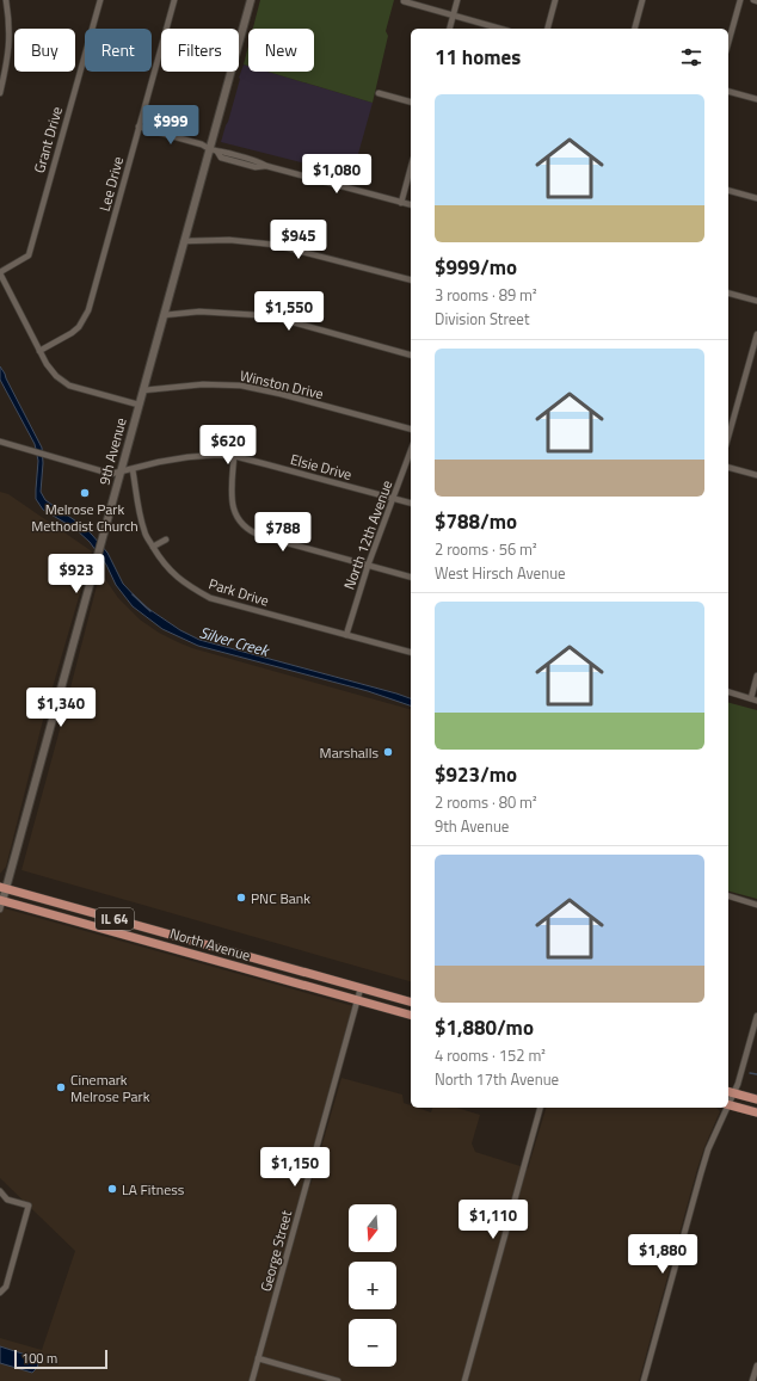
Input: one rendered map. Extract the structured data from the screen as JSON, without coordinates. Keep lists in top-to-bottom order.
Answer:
{
  "streets": {
    "main road": ["IL 64", "North Avenue"],
    "street": [
      "Grant Drive",
      "Lee Drive",
      "Winston Drive",
      "9th Avenue",
      "Elsie Drive",
      "North 12th Avenue",
      "Park Drive",
      "George Street"
    ]
  },
  "crossings": [
    ["Winston Drive", "9th Avenue"],
    ["9th Avenue", "Elsie Drive"],
    ["9th Avenue", "North Avenue"],
    ["Elsie Drive", "North 12th Avenue"],
    ["Elsie Drive", "Park Drive"],
    ["North 12th Avenue", "Park Drive"],
    ["North Avenue", "George Street"]
  ],
  "water": ["Silver Creek"],
  "places": [
    "Melrose Park Methodist Church",
    "Marshalls",
    "PNC Bank",
    "Cinemark Melrose Park",
    "LA Fitness"
  ],
  "scale_bar": "100 m",
  "north": "bottom",
  "page": {
    "chip": [
      "Buy",
      "Rent",
      "Filters",
      "New"
    ],
    "heading": "11 homes",
    "list": [
      {
        "name": "$999/mo",
        "note": "3 rooms · 89 m² · Division Street"
      },
      {
        "name": "$788/mo",
        "note": "2 rooms · 56 m² · West Hirsch Avenue"
      },
      {
        "name": "$923/mo",
        "note": "2 rooms · 80 m² · 9th Avenue"
      },
      {
        "name": "$1,880/mo",
        "note": "4 rooms · 152 m² · North 17th Avenue"
      }
    ],
    "price": [
      "$999",
      "$1,080",
      "$945",
      "$1,550",
      "$620",
      "$788",
      "$923",
      "$1,340",
      "$1,150",
      "$1,110",
      "$1,880"
    ],
    "map_buttons": ["+", "−"],
    "scale": "100 m"
  }
}
